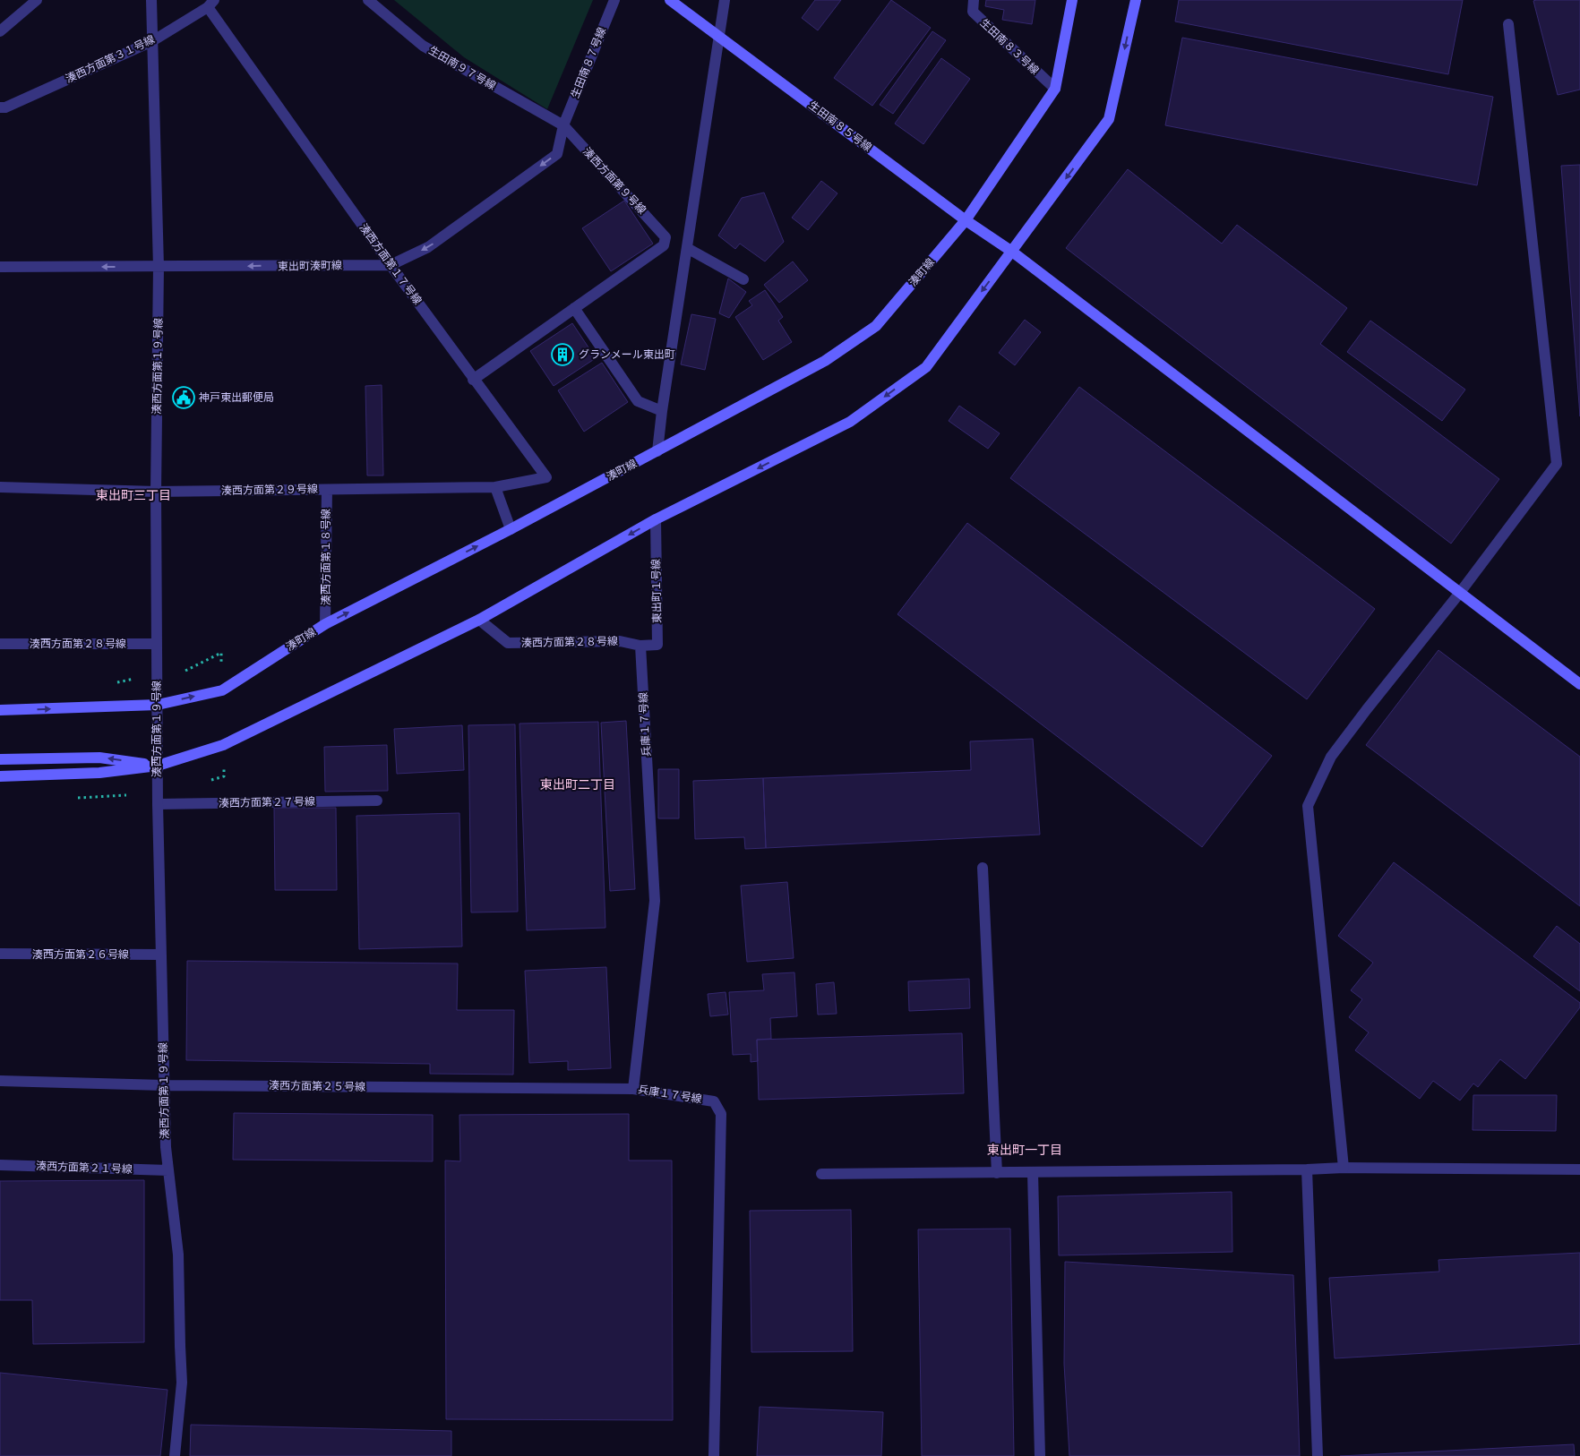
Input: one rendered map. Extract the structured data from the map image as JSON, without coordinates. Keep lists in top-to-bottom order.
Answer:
{
  "streets": {
    "street": [
      "生田南８３号線",
      "湊西方面第３１号線",
      "生田南８７号線",
      "生田南９７号線",
      "生田南８５号線",
      "湊西方面第９号線",
      "湊西方面第１７号線",
      "東出町湊町線",
      "湊町線",
      "湊西方面第１９号線",
      "湊西方面第２９号線",
      "湊西方面第１８号線",
      "東出町１号線",
      "湊西方面第２８号線",
      "兵庫１７号線",
      "湊西方面第２７号線",
      "湊西方面第２６号線",
      "湊西方面第２５号線",
      "湊西方面第２１号線"
    ]
  },
  "crossings": [
    ["生田南８３号線", "湊町線"],
    ["湊西方面第３１号線", "湊西方面第１７号線"],
    ["湊西方面第３１号線", "湊西方面第１９号線"],
    ["生田南８７号線", "生田南９７号線"],
    ["生田南８７号線", "湊西方面第９号線"],
    ["生田南８７号線", "東出町湊町線"],
    ["生田南９７号線", "湊西方面第９号線"],
    ["生田南９７号線", "東出町湊町線"],
    ["生田南８５号線", "湊町線"],
    ["湊西方面第９号線", "東出町湊町線"],
    ["湊西方面第１７号線", "東出町湊町線"],
    ["湊西方面第１７号線", "湊西方面第２９号線"],
    ["東出町湊町線", "湊西方面第１９号線"],
    ["湊町線", "湊西方面第１９号線"],
    ["湊町線", "湊西方面第１８号線"],
    ["湊西方面第１９号線", "湊西方面第２９号線"],
    ["湊西方面第１９号線", "湊西方面第２８号線"],
    ["湊西方面第１９号線", "湊西方面第２７号線"],
    ["湊西方面第１９号線", "湊西方面第２６号線"],
    ["湊西方面第１９号線", "湊西方面第２５号線"],
    ["湊西方面第１９号線", "湊西方面第２１号線"],
    ["湊西方面第２９号線", "湊西方面第１８号線"],
    ["東出町１号線", "湊西方面第２８号線"],
    ["東出町１号線", "兵庫１７号線"],
    ["湊西方面第２８号線", "兵庫１７号線"],
    ["兵庫１７号線", "湊西方面第２５号線"]
  ],
  "one_way": ["東出町湊町線"],
  "districts": ["東出町三丁目", "東出町二丁目", "東出町一丁目"],
  "places": {
    "building": ["グランメール東出町"],
    "public building": ["神戸東出郵便局"]
  }
}
